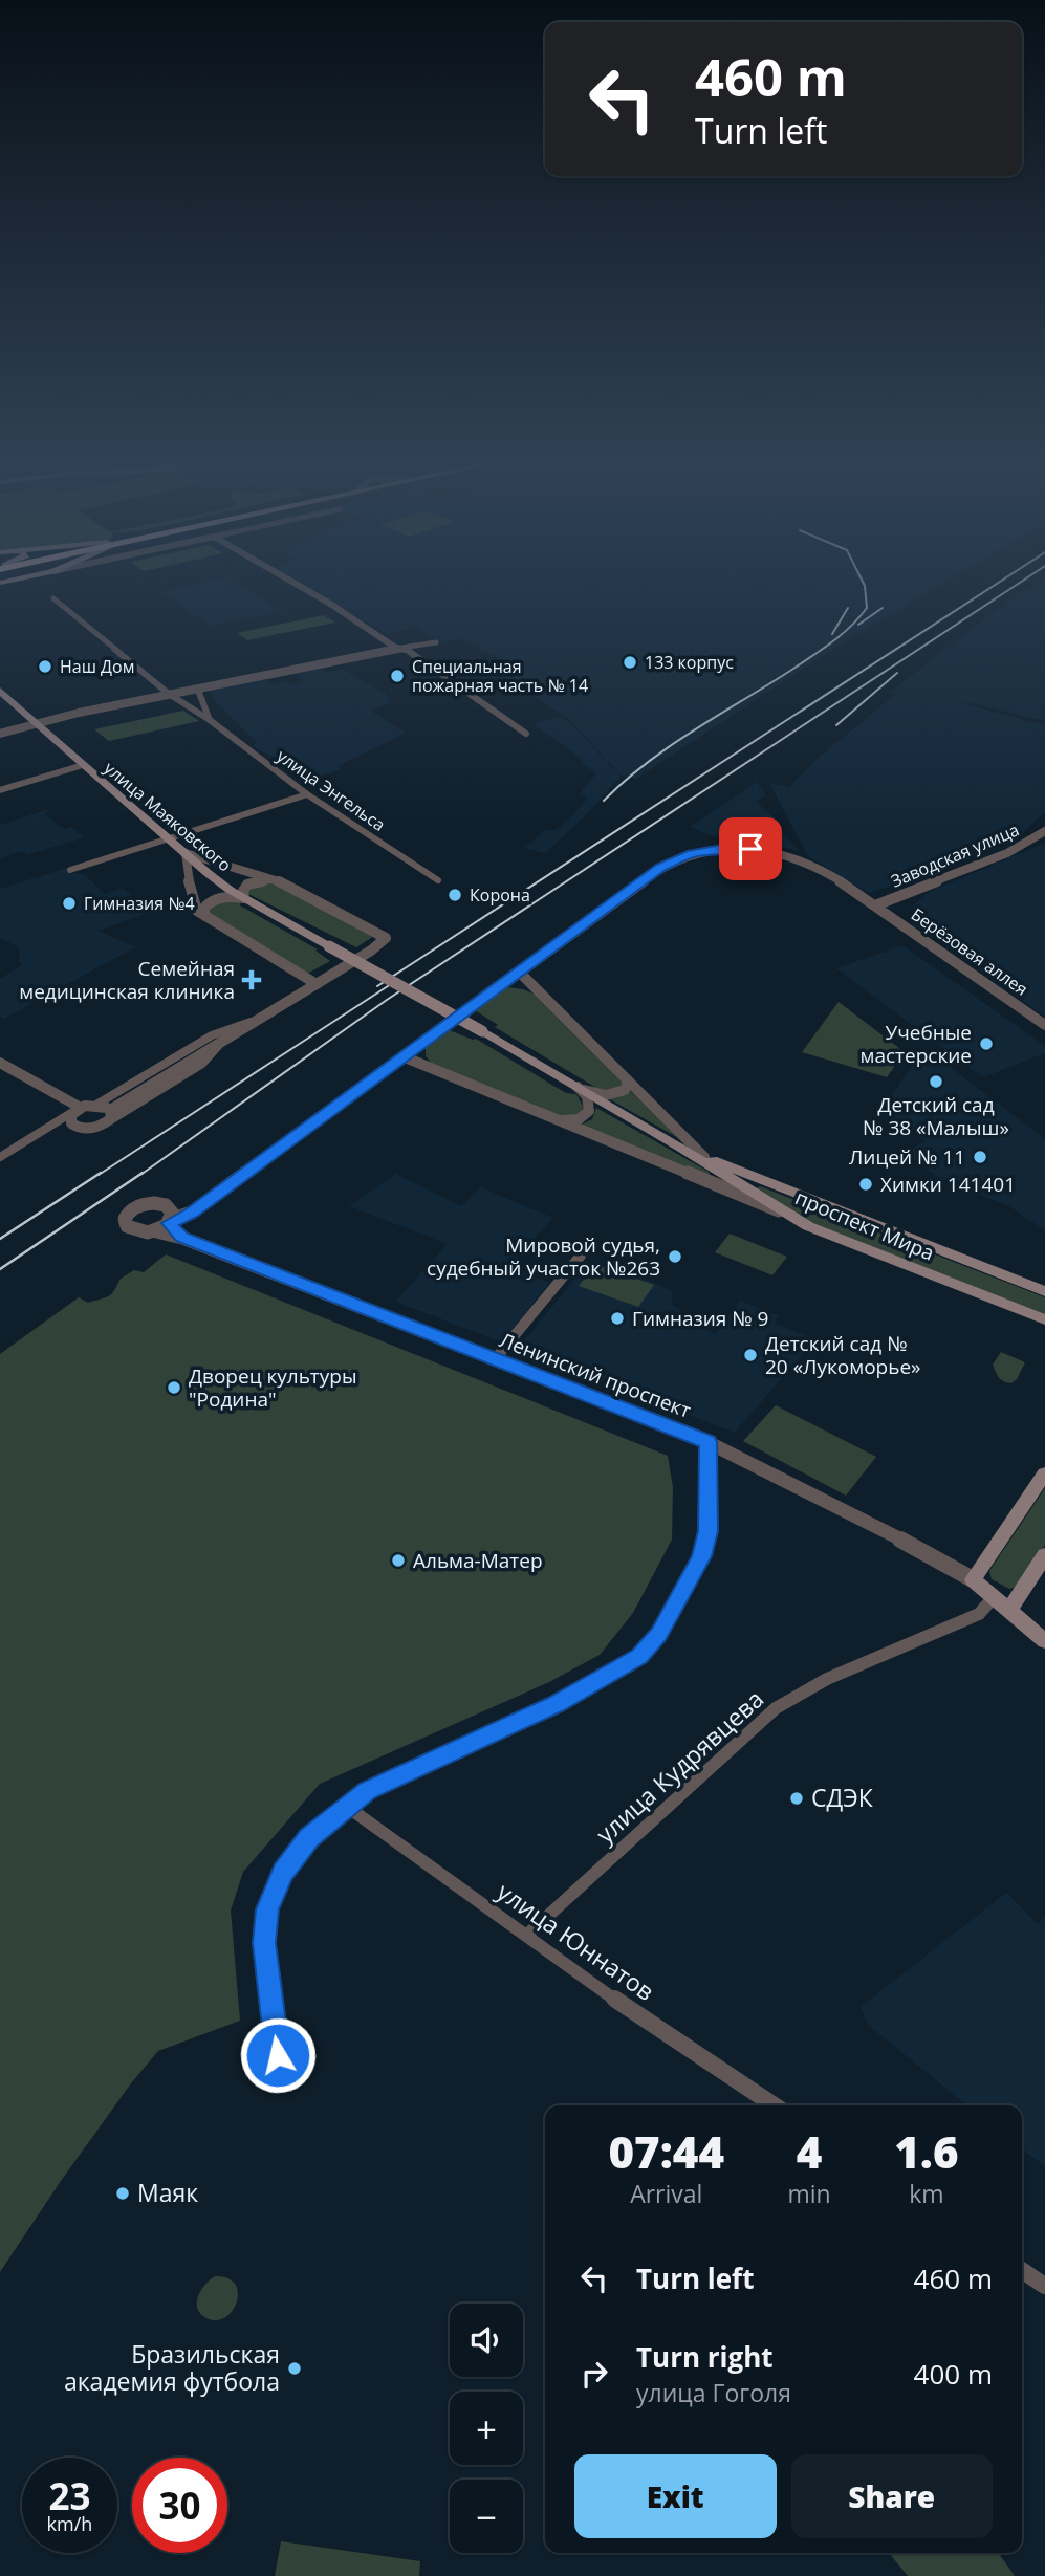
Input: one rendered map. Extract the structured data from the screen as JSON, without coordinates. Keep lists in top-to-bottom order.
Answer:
{
  "streets": {
    "main road": ["улица Маяковского", "проспект Мира", "Ленинский проспект"],
    "street": [
      "улица Энгельса",
      "Заводская улица",
      "Берёзовая аллея",
      "улица Кудрявцева",
      "улица Юннатов"
    ]
  },
  "crossings": [
    ["улица Маяковского", "проспект Мира"],
    ["Заводская улица", "Берёзовая аллея"],
    ["Берёзовая аллея", "Ленинский проспект"],
    ["Ленинский проспект", "улица Кудрявцева"],
    ["улица Кудрявцева", "улица Юннатов"]
  ],
  "places": {
    "other": [
      "133 корпус",
      "Наш Дом",
      "Специальная пожарная часть № 14",
      "Корона",
      "Гимназия №4",
      "Учебные мастерские",
      "Детский сад № 38 «Малыш»",
      "Лицей № 11",
      "Химки 141401",
      "Мировой судья, судебный участок №263",
      "Гимназия № 9",
      "Детский сад № 20 «Лукоморье»",
      "Дворец культуры \"Родина\"",
      "Альма-Матер",
      "СДЭК",
      "Маяк",
      "Бразильская академия футбола"
    ],
    "health": ["Семейная медицинская клиника"]
  },
  "page": {
    "turn": ["460 m", "Turn left"],
    "eta": [
      "07:44",
      "Arrival",
      "4",
      "min",
      "1.6",
      "km"
    ],
    "list": [
      {
        "name": "Turn left",
        "value": "460 m"
      },
      {
        "name": "Turn right",
        "note": "улица Гоголя",
        "value": "400 m"
      }
    ],
    "map_buttons": ["+", "−"],
    "buttons": ["Exit", "Share"],
    "speed": "23 km/h",
    "limit": "30"
  }
}
